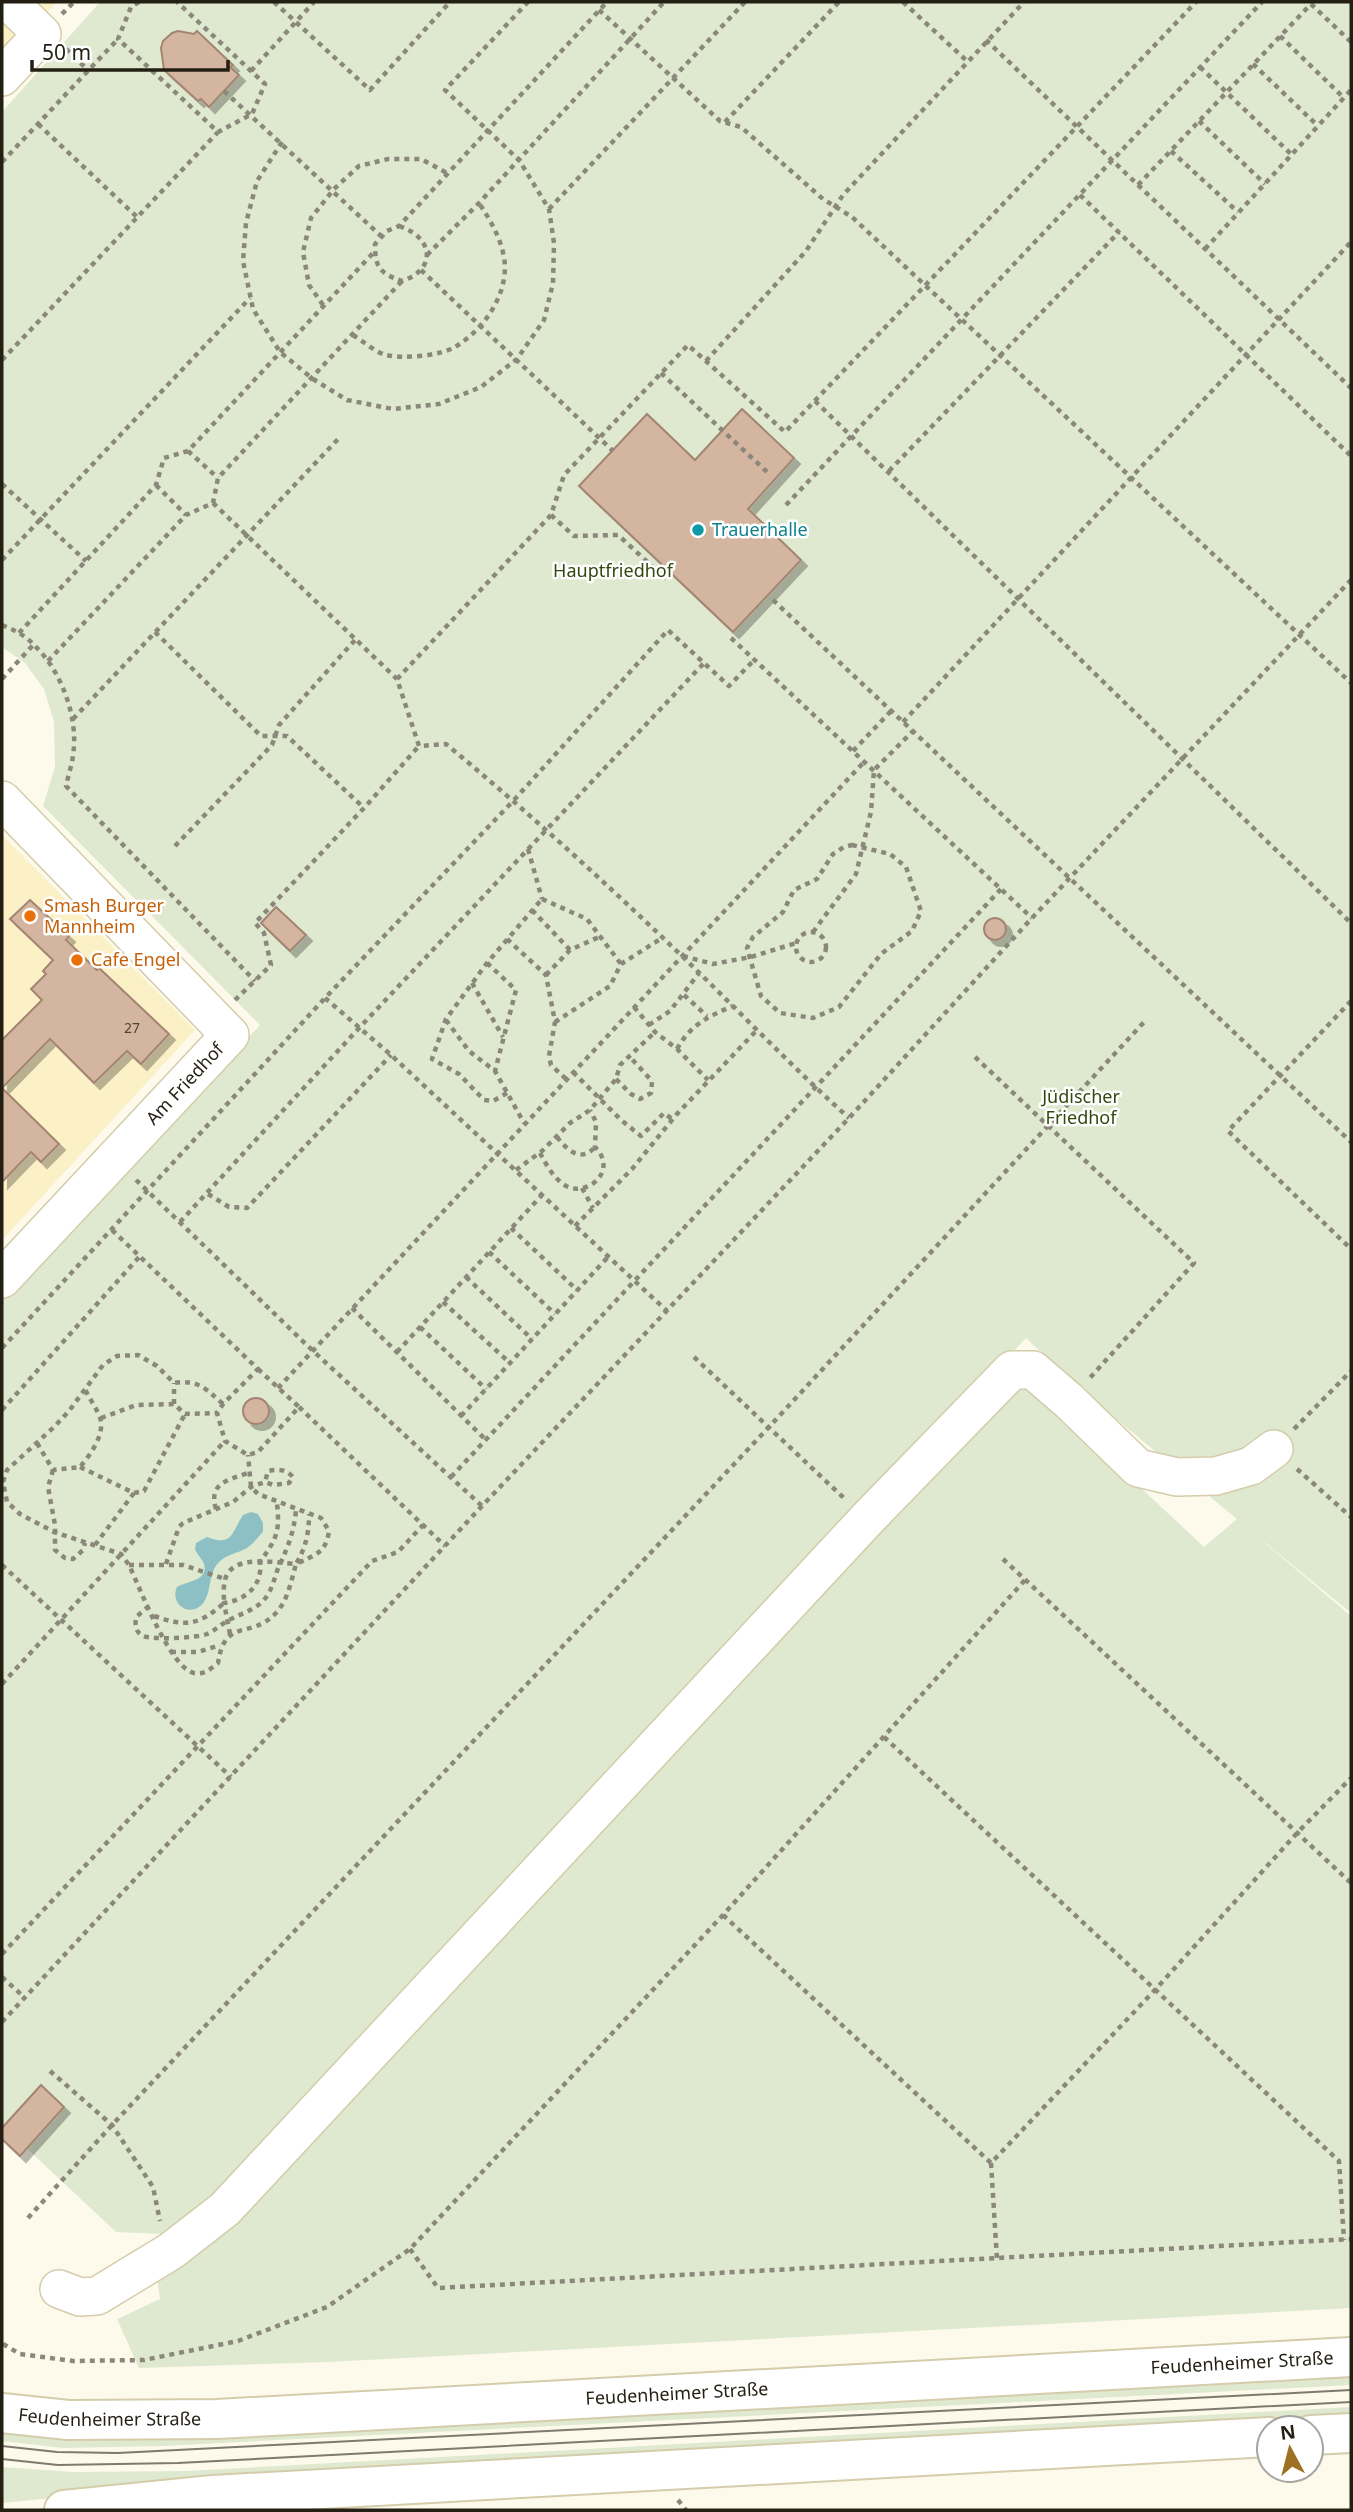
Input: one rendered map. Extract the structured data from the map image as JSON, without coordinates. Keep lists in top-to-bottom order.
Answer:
{
  "streets": {
    "main road": ["Feudenheimer Straße"],
    "street": ["Am Friedhof"]
  },
  "parks": ["Hauptfriedhof", "Jüdischer Friedhof"],
  "places": ["Trauerhalle", "Smash Burger Mannheim", "Cafe Engel"],
  "house_numbers": ["27"],
  "scale_bar": "50 m",
  "north": "top"
}
